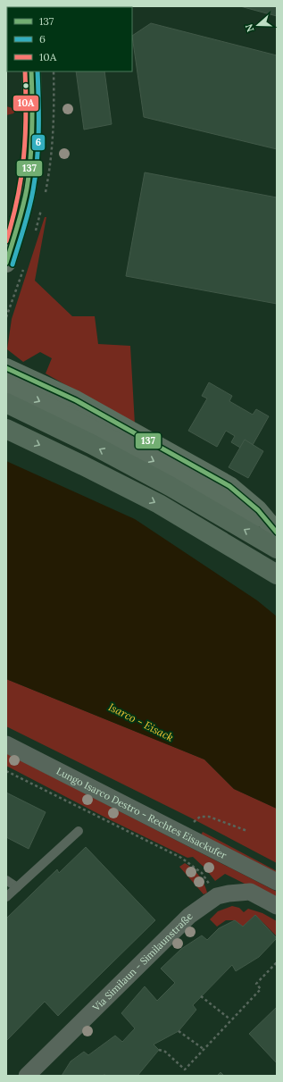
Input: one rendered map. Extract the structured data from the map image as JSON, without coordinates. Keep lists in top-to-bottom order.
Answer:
{
  "streets": {
    "street": ["Lungo Isarco Destro - Rechtes Eisackufer", "Via Similaun - Similaunstraße"]
  },
  "water": ["Isarco - Eisack"],
  "lines": ["transit line 137", "transit line 6", "transit line 10A"],
  "legend": ["137", "6", "10A"],
  "north": "left"
}
